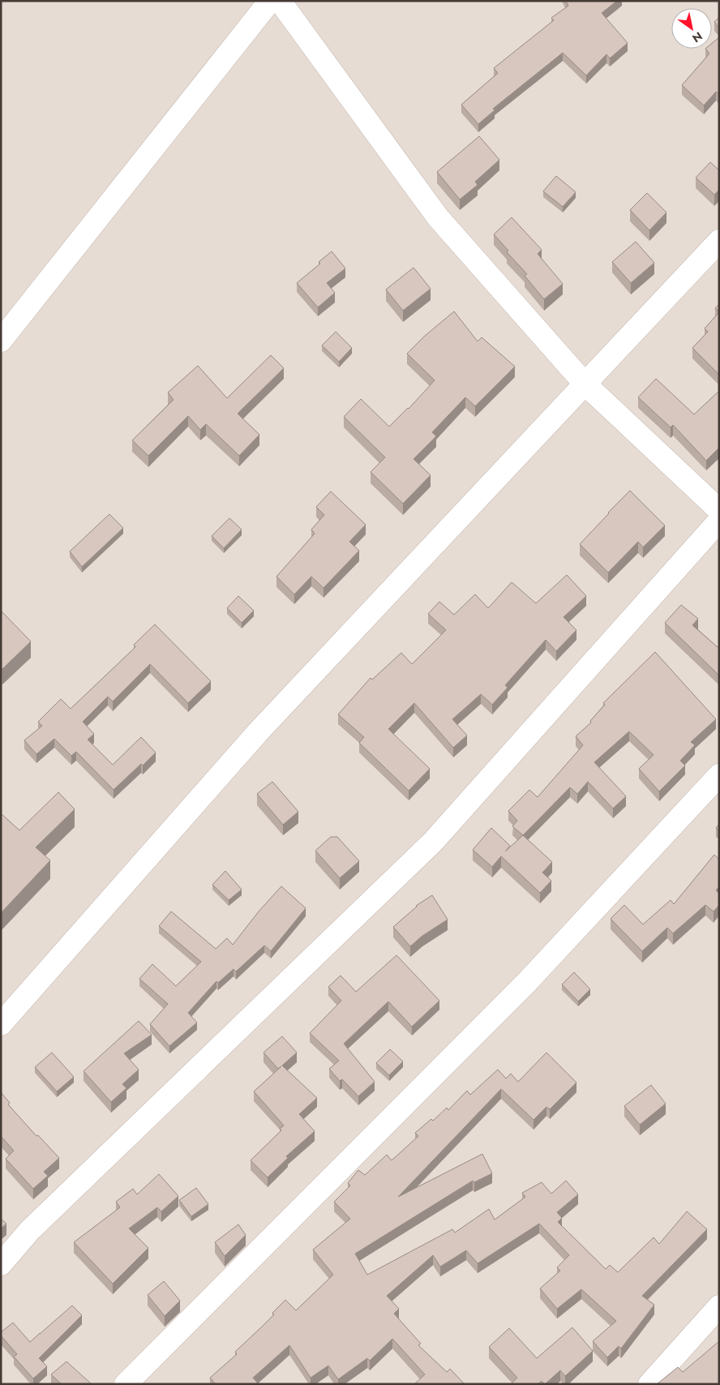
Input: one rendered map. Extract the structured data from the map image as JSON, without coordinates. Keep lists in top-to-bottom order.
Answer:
{
  "north": "bottom right"
}
